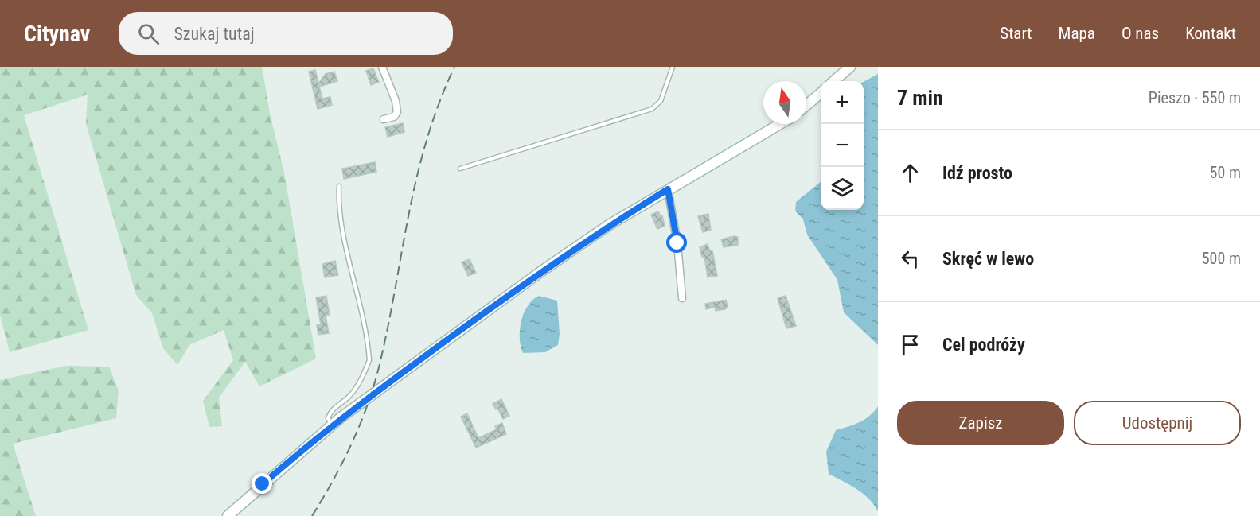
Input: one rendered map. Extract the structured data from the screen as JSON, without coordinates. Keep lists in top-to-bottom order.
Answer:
{
  "north": "top",
  "page": {
    "header": "Citynav",
    "search": "Szukaj tutaj",
    "nav": [
      "Start",
      "Mapa",
      "O nas",
      "Kontakt"
    ],
    "heading": ["7 min", "Pieszo · 550 m"],
    "map_buttons": ["+", "−"],
    "list": [
      ["Idź prosto", "50 m"],
      ["Skręć w lewo", "500 m"],
      "Cel podróży"
    ],
    "buttons": ["Zapisz", "Udostępnij"]
  }
}
